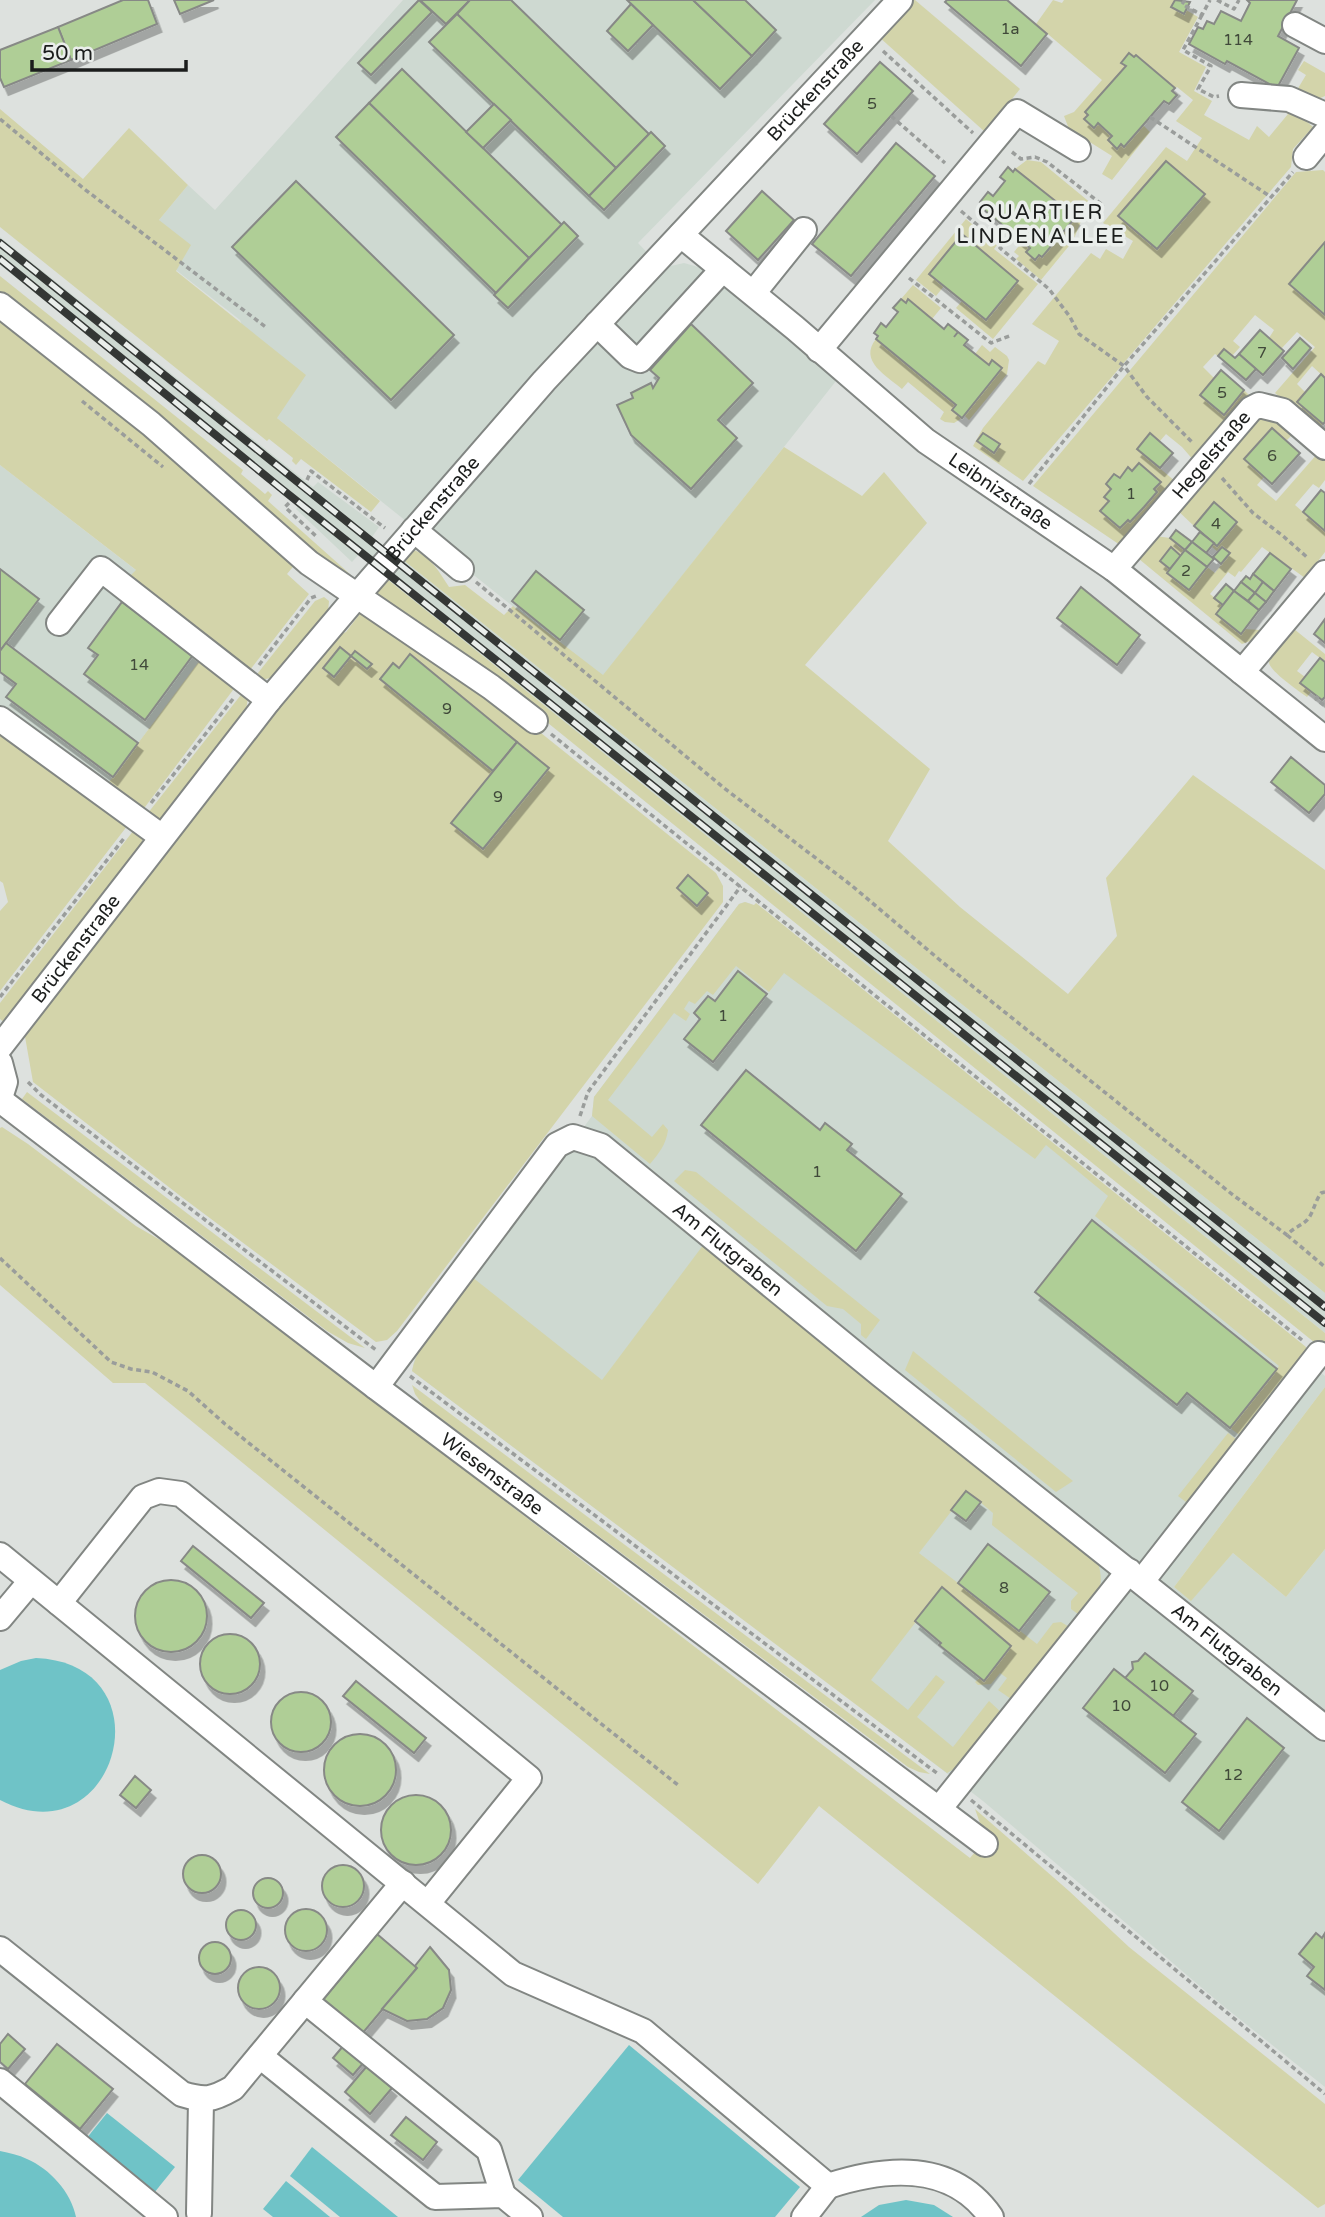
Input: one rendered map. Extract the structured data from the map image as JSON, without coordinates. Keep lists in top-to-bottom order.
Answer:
{
  "streets": {
    "street": [
      "Brückenstraße",
      "Hegelstraße",
      "Leibnizstraße",
      "Am Flutgraben",
      "Wiesenstraße"
    ]
  },
  "crossings": [
    ["Brückenstraße", "Leibnizstraße"],
    ["Hegelstraße", "Leibnizstraße"]
  ],
  "districts": ["QUARTIER LINDENALLEE"],
  "house_numbers": [
    "1a",
    "114",
    "5",
    "7",
    "5",
    "6",
    "1",
    "4",
    "2",
    "14",
    "9",
    "9",
    "1",
    "1",
    "8",
    "10",
    "10",
    "12"
  ],
  "scale_bar": "50 m"
}
